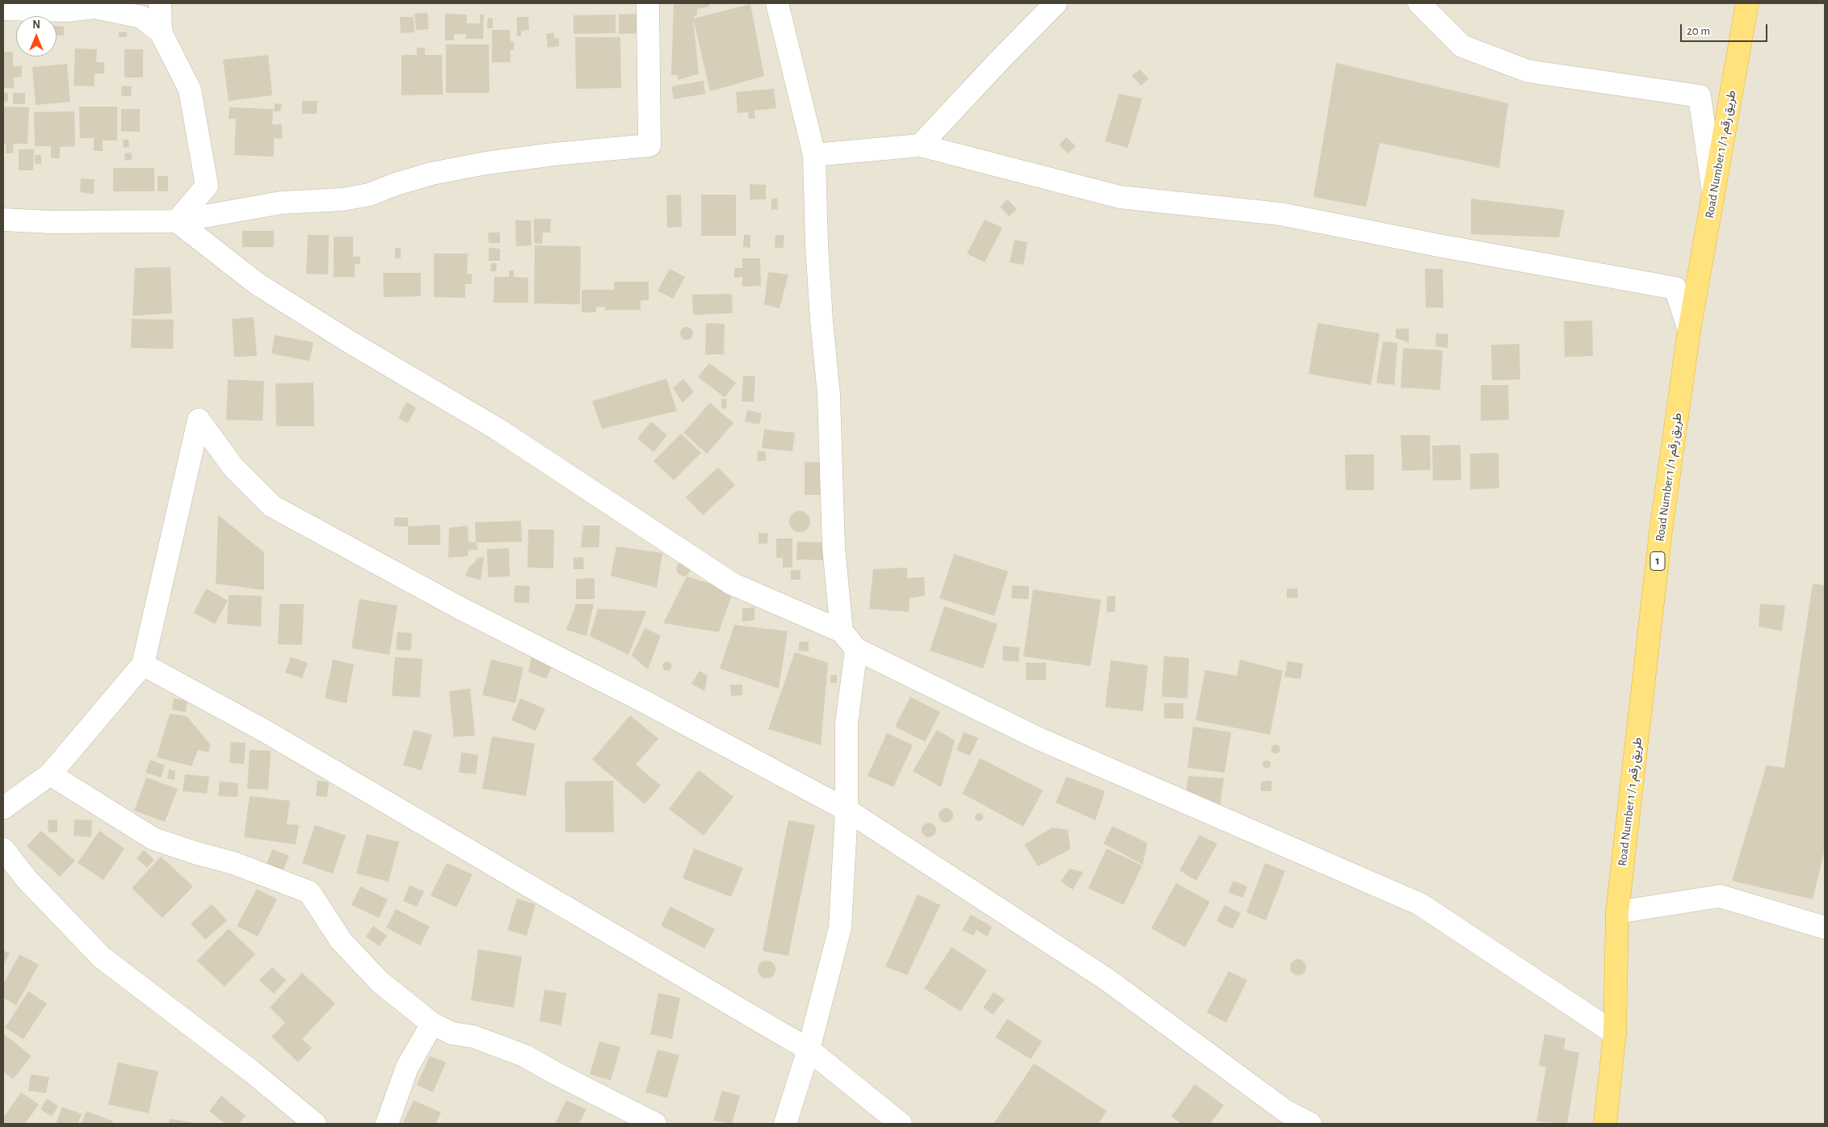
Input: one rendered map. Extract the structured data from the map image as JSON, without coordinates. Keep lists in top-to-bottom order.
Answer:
{
  "streets": {
    "highway": ["Road Number 1 / طريق رقم 1", "1"]
  },
  "scale_bar": "20 m",
  "north": "top"
}
